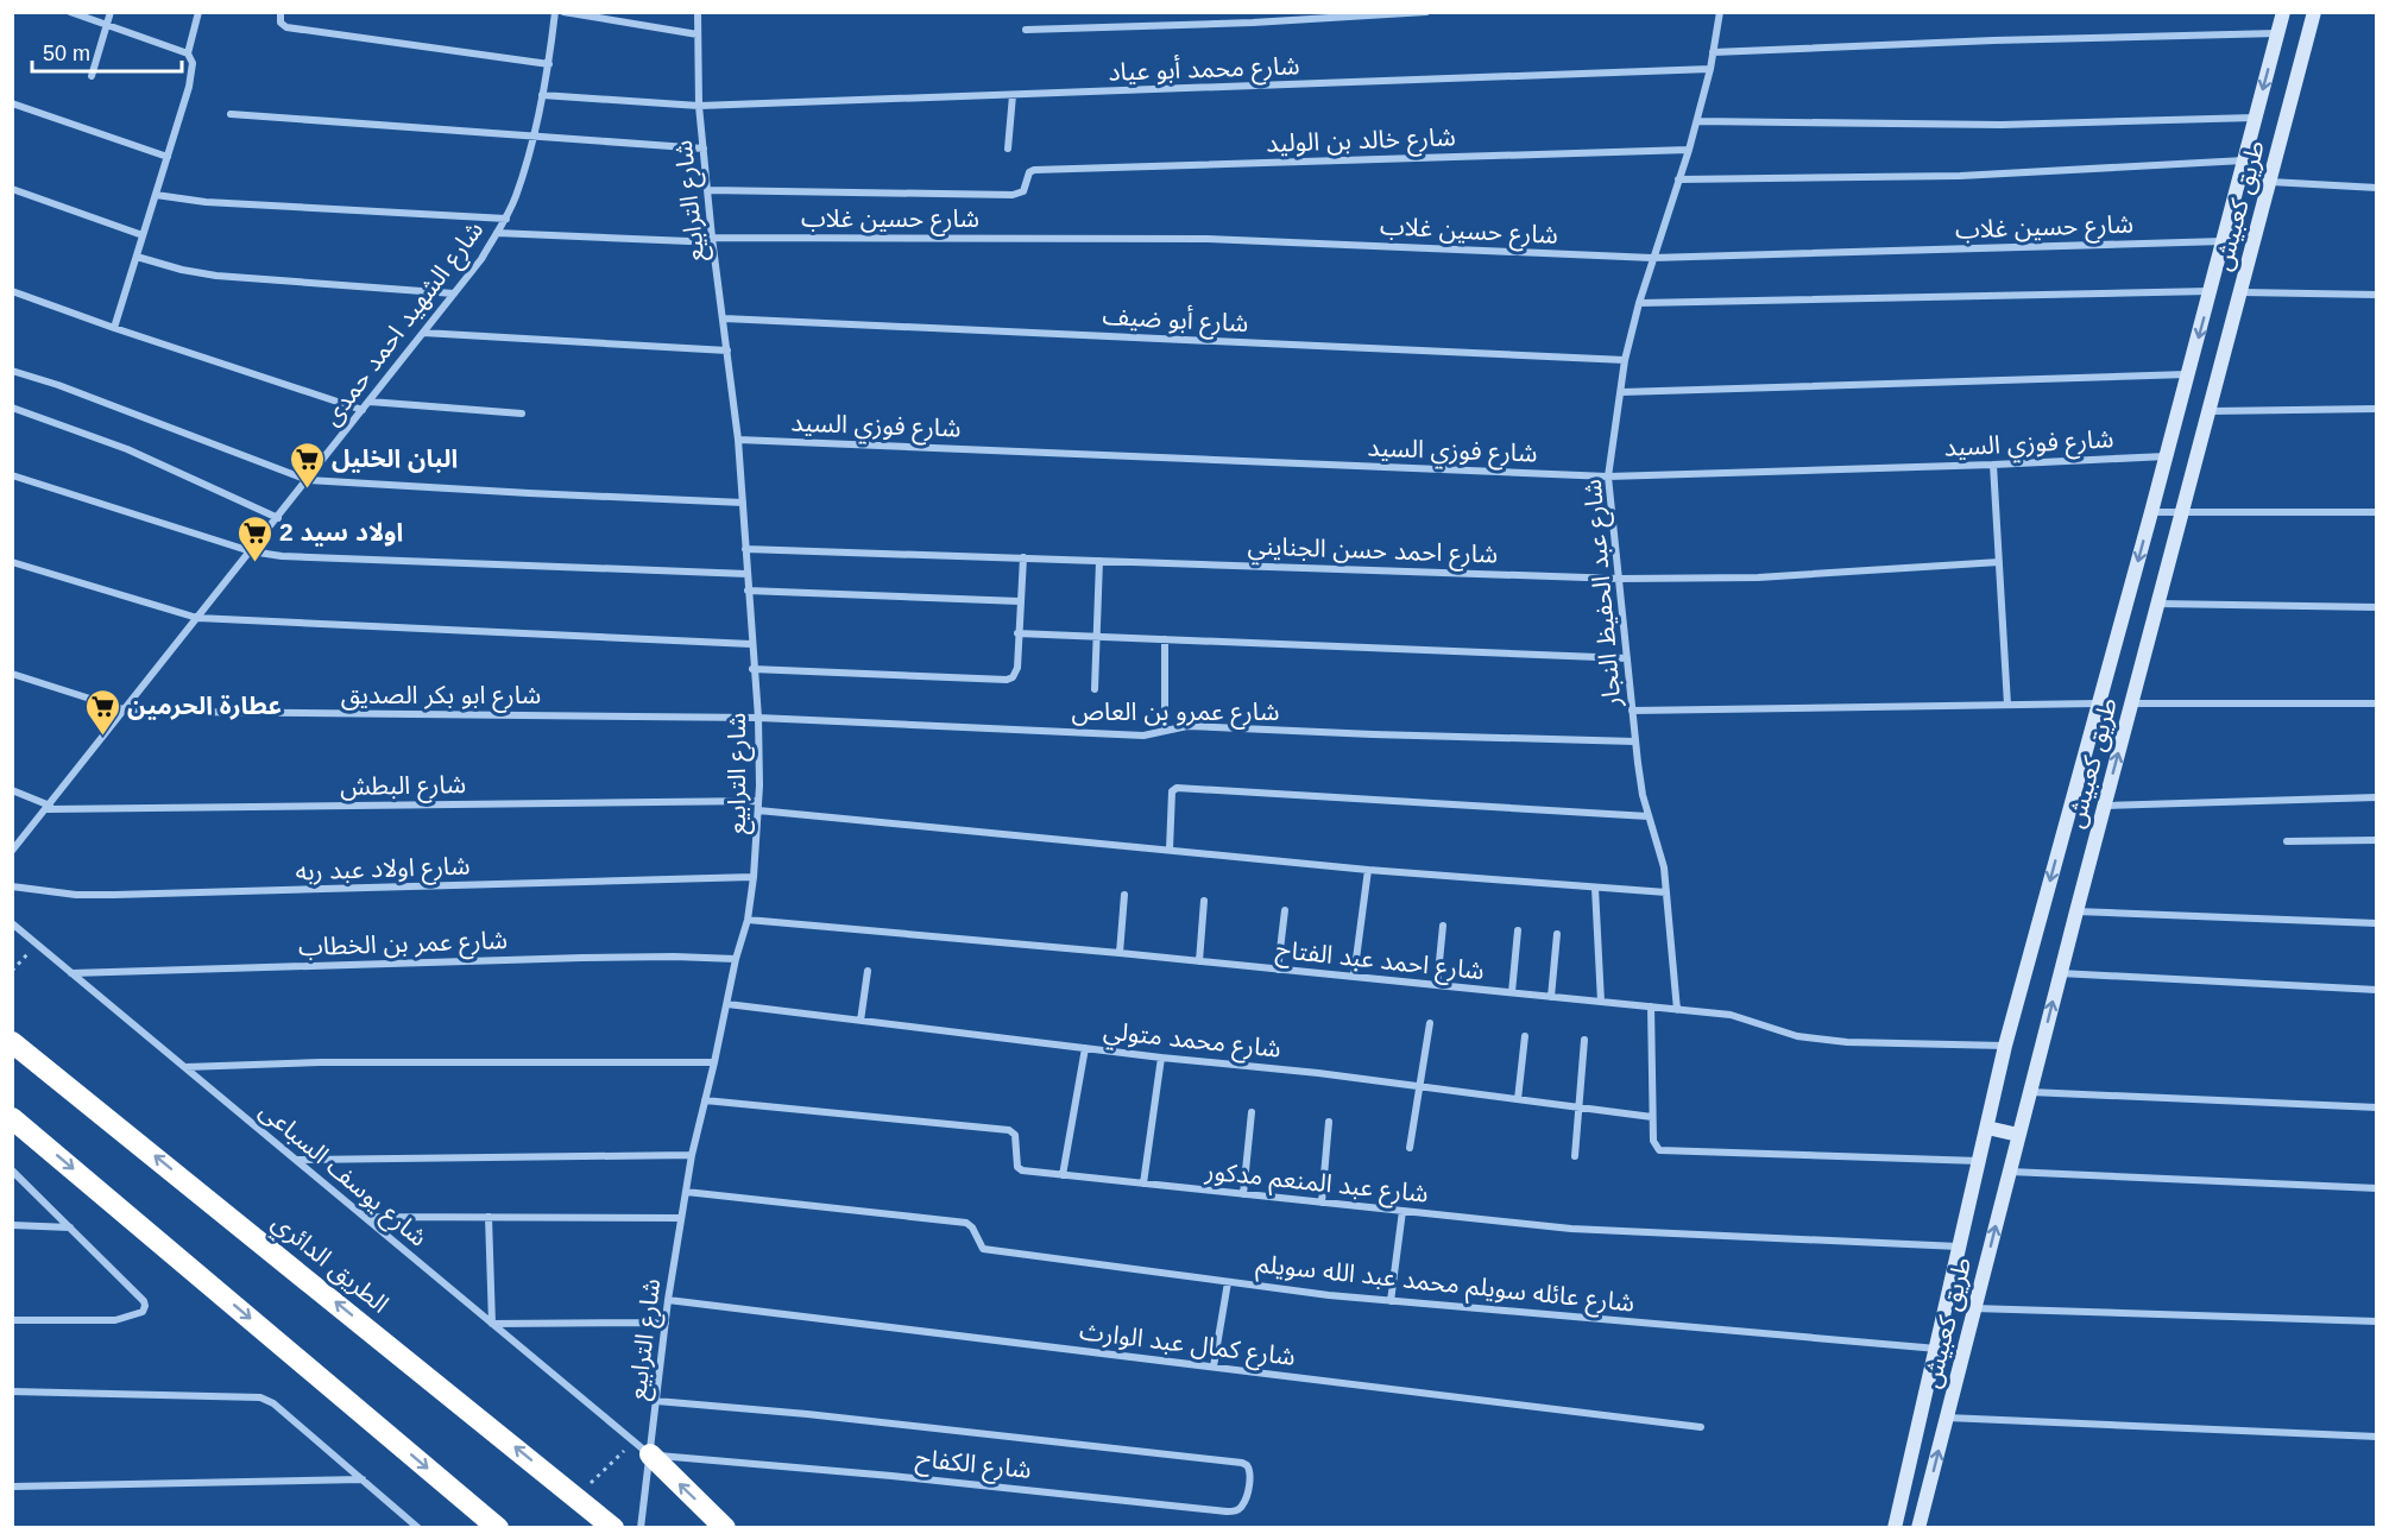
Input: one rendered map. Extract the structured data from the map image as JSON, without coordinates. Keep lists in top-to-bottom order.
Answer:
{
  "streets": {
    "highway": ["الطريق الدائري"],
    "street": [
      "شارع محمد أبو عياد",
      "شارع خالد بن الوليد",
      "شارع الترابيع",
      "طريق كعبيش",
      "شارع حسين غلاب",
      "شارع أبو ضيف",
      "شارع الشهيد احمد حمدى",
      "شارع فوزي السيد",
      "شارع احمد حسن الجنايني",
      "شارع عبد الحفيظ النجار",
      "شارع ابو بكر الصديق",
      "شارع عمرو بن العاص",
      "شارع البطش",
      "شارع اولاد عبد ربه",
      "شارع عمر بن الخطاب",
      "شارع احمد عبد الفتاح",
      "شارع محمد متولي",
      "شارع يوسف السباعى",
      "شارع عبد المنعم مدكور",
      "شارع عائله سويلم محمد عبد الله سويلم",
      "شارع كمال عبد الوارث",
      "شارع الكفاح"
    ]
  },
  "crossings": [
    ["شارع محمد أبو عياد", "شارع الترابيع"],
    ["شارع محمد أبو عياد", "شارع الشهيد احمد حمدى"],
    ["شارع محمد أبو عياد", "شارع عبد الحفيظ النجار"],
    ["شارع خالد بن الوليد", "شارع الترابيع"],
    ["شارع خالد بن الوليد", "شارع عبد الحفيظ النجار"],
    ["شارع الترابيع", "شارع حسين غلاب"],
    ["شارع الترابيع", "شارع أبو ضيف"],
    ["شارع الترابيع", "شارع فوزي السيد"],
    ["شارع الترابيع", "شارع احمد حسن الجنايني"],
    ["شارع الترابيع", "شارع ابو بكر الصديق"],
    ["شارع الترابيع", "شارع عمرو بن العاص"],
    ["شارع الترابيع", "شارع البطش"],
    ["شارع الترابيع", "شارع اولاد عبد ربه"],
    ["شارع الترابيع", "شارع عمر بن الخطاب"],
    ["شارع الترابيع", "شارع احمد عبد الفتاح"],
    ["شارع الترابيع", "شارع محمد متولي"],
    ["شارع الترابيع", "شارع يوسف السباعى"],
    ["شارع الترابيع", "شارع عبد المنعم مدكور"],
    ["شارع الترابيع", "شارع عائله سويلم محمد عبد الله سويلم"],
    ["شارع الترابيع", "شارع كمال عبد الوارث"],
    ["شارع الترابيع", "شارع الكفاح"],
    ["طريق كعبيش", "شارع حسين غلاب"],
    ["طريق كعبيش", "شارع فوزي السيد"],
    ["طريق كعبيش", "شارع احمد عبد الفتاح"],
    ["طريق كعبيش", "شارع عبد المنعم مدكور"],
    ["طريق كعبيش", "شارع عائله سويلم محمد عبد الله سويلم"],
    ["شارع حسين غلاب", "شارع الشهيد احمد حمدى"],
    ["شارع حسين غلاب", "شارع عبد الحفيظ النجار"],
    ["شارع أبو ضيف", "شارع عبد الحفيظ النجار"],
    ["شارع الشهيد احمد حمدى", "شارع ابو بكر الصديق"],
    ["شارع الشهيد احمد حمدى", "شارع البطش"],
    ["شارع فوزي السيد", "شارع عبد الحفيظ النجار"],
    ["شارع احمد حسن الجنايني", "شارع عبد الحفيظ النجار"],
    ["شارع عبد الحفيظ النجار", "شارع عمرو بن العاص"],
    ["شارع عبد الحفيظ النجار", "شارع احمد عبد الفتاح"],
    ["شارع ابو بكر الصديق", "شارع عمرو بن العاص"],
    ["شارع عمر بن الخطاب", "شارع يوسف السباعى"],
    ["شارع يوسف السباعى", "شارع الكفاح"]
  ],
  "places": {
    "supermarket": ["البان الخليل", "اولاد سيد 2", "عطارة الحرمين"]
  },
  "scale_bar": "50 m"
}
